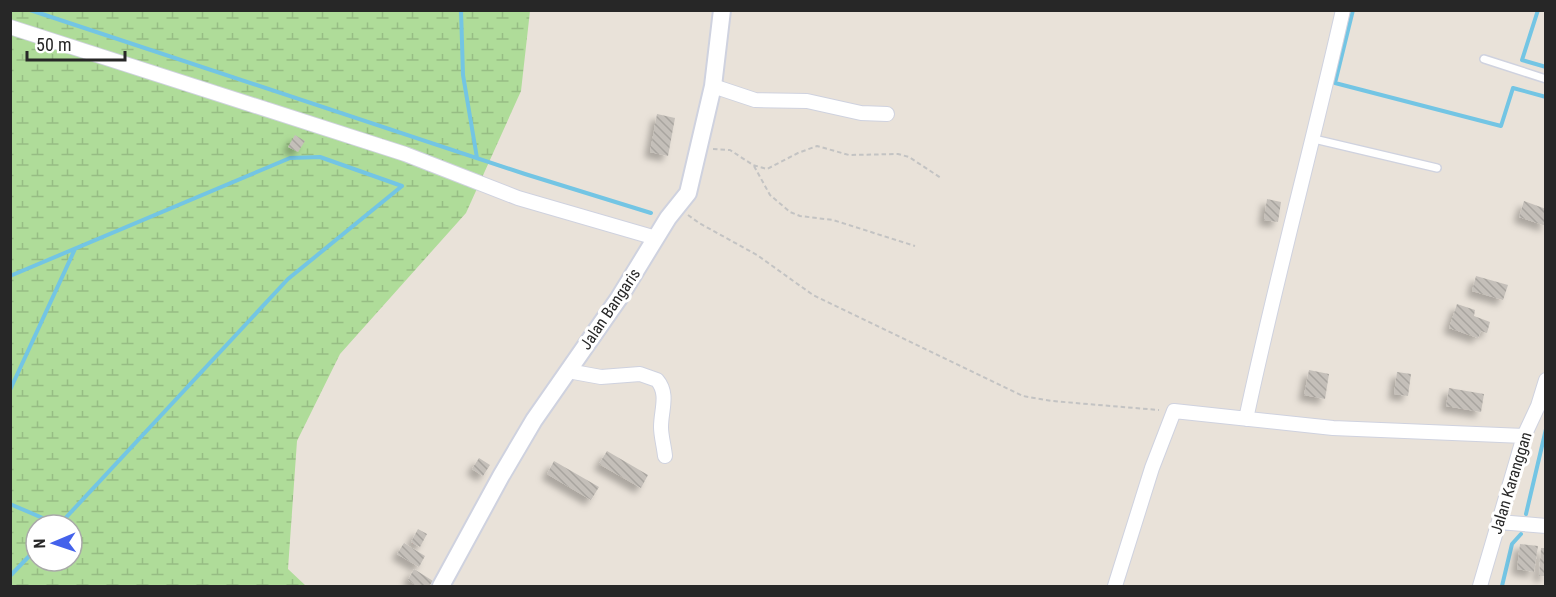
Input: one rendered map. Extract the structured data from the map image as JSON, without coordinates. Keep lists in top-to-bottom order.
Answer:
{
  "streets": {
    "street": ["Jalan Bangaris", "Jalan Karanggan"]
  },
  "scale_bar": "50 m",
  "north": "left"
}
